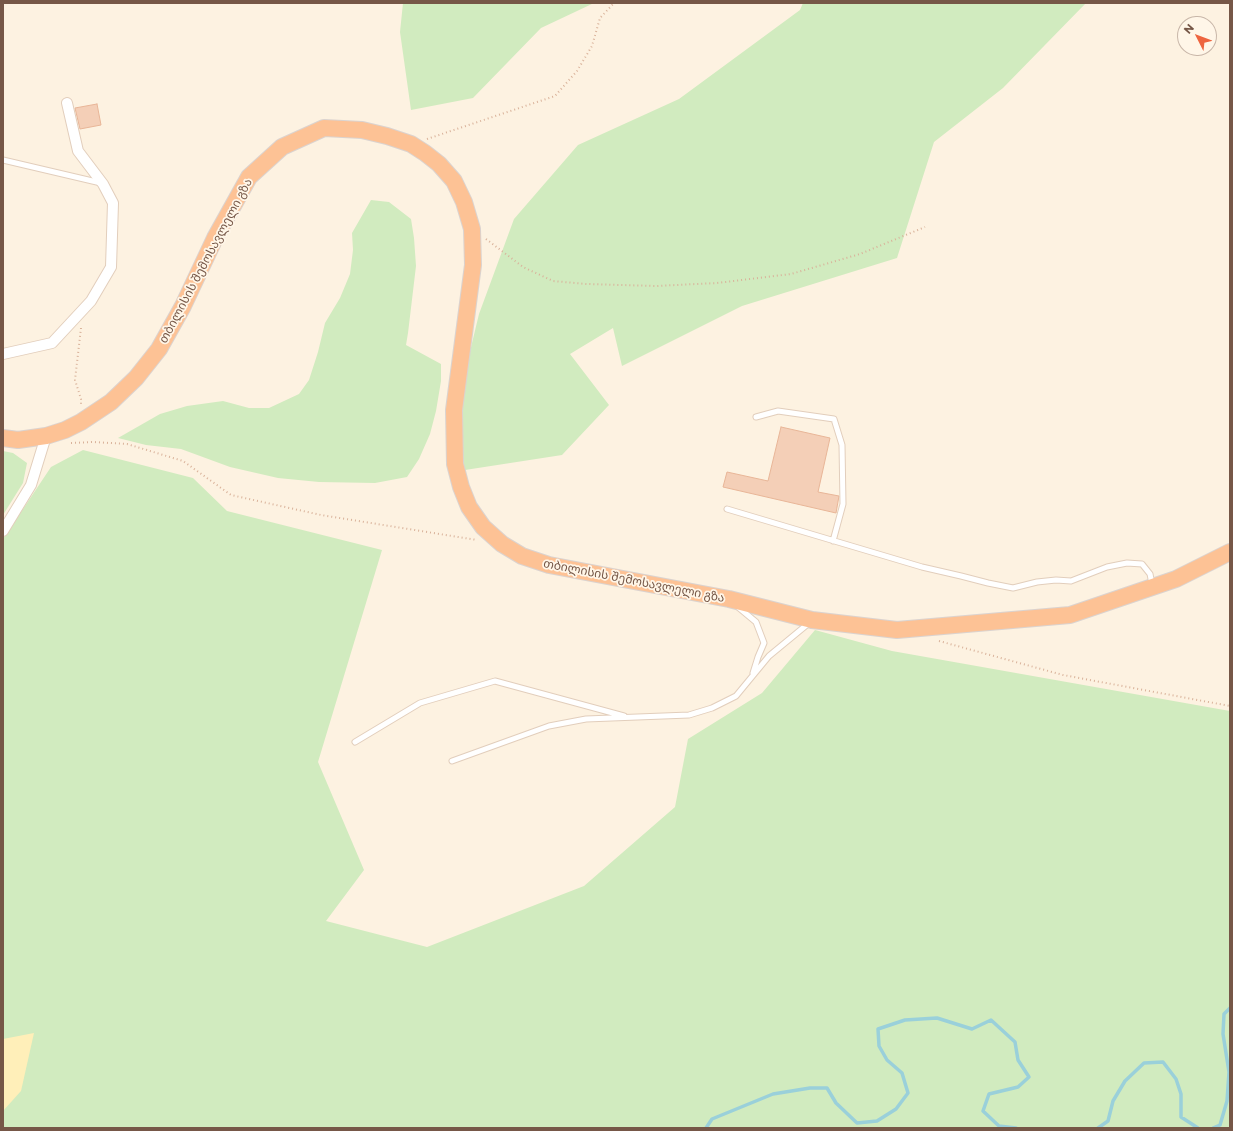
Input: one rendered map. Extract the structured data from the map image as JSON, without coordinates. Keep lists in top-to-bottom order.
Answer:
{
  "streets": {
    "highway": ["თბილისის შემოსავლელი გზა"]
  },
  "north": "top left"
}
